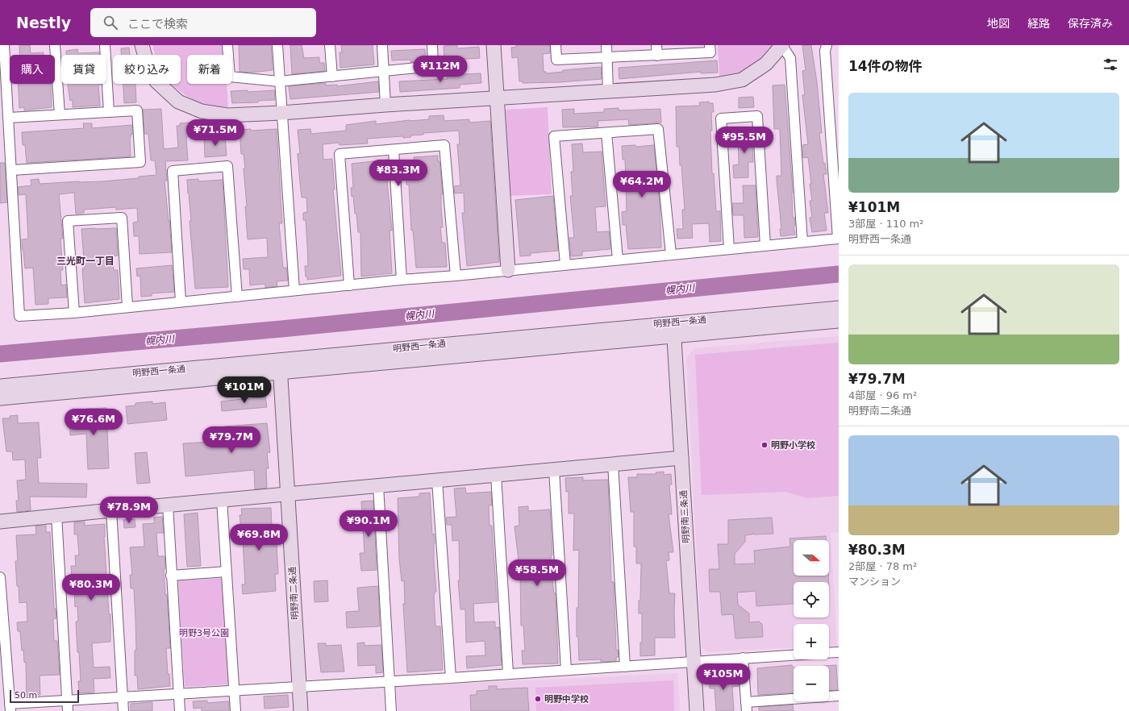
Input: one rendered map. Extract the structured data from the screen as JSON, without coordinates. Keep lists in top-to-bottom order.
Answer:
{
  "streets": {
    "street": ["明野西一条通", "明野南三条通", "明野南二条通"]
  },
  "crossings": [
    ["明野西一条通", "明野南三条通"],
    ["明野西一条通", "明野南二条通"]
  ],
  "districts": ["三光町一丁目"],
  "water": ["幌内川"],
  "parks": ["明野3号公園"],
  "places": ["明野小学校", "明野中学校"],
  "scale_bar": "50 m",
  "north": "right",
  "page": {
    "header": "Nestly",
    "search": "ここで検索",
    "nav": ["地図", "経路", "保存済み"],
    "heading": "14件の物件",
    "chip": [
      "購入",
      "賃貸",
      "絞り込み",
      "新着"
    ],
    "price": [
      "¥112M",
      "¥71.5M",
      "¥95.5M",
      "¥83.3M",
      "¥64.2M",
      "¥101M",
      "¥76.6M",
      "¥79.7M",
      "¥78.9M",
      "¥90.1M",
      "¥69.8M",
      "¥58.5M",
      "¥80.3M",
      "¥105M"
    ],
    "list": [
      {
        "name": "¥101M",
        "note": "3部屋 · 110 m² · 明野西一条通"
      },
      {
        "name": "¥79.7M",
        "note": "4部屋 · 96 m² · 明野南二条通"
      },
      {
        "name": "¥80.3M",
        "note": "2部屋 · 78 m² · マンション"
      }
    ],
    "map_buttons": ["+", "−"],
    "scale": "50 m"
  }
}
